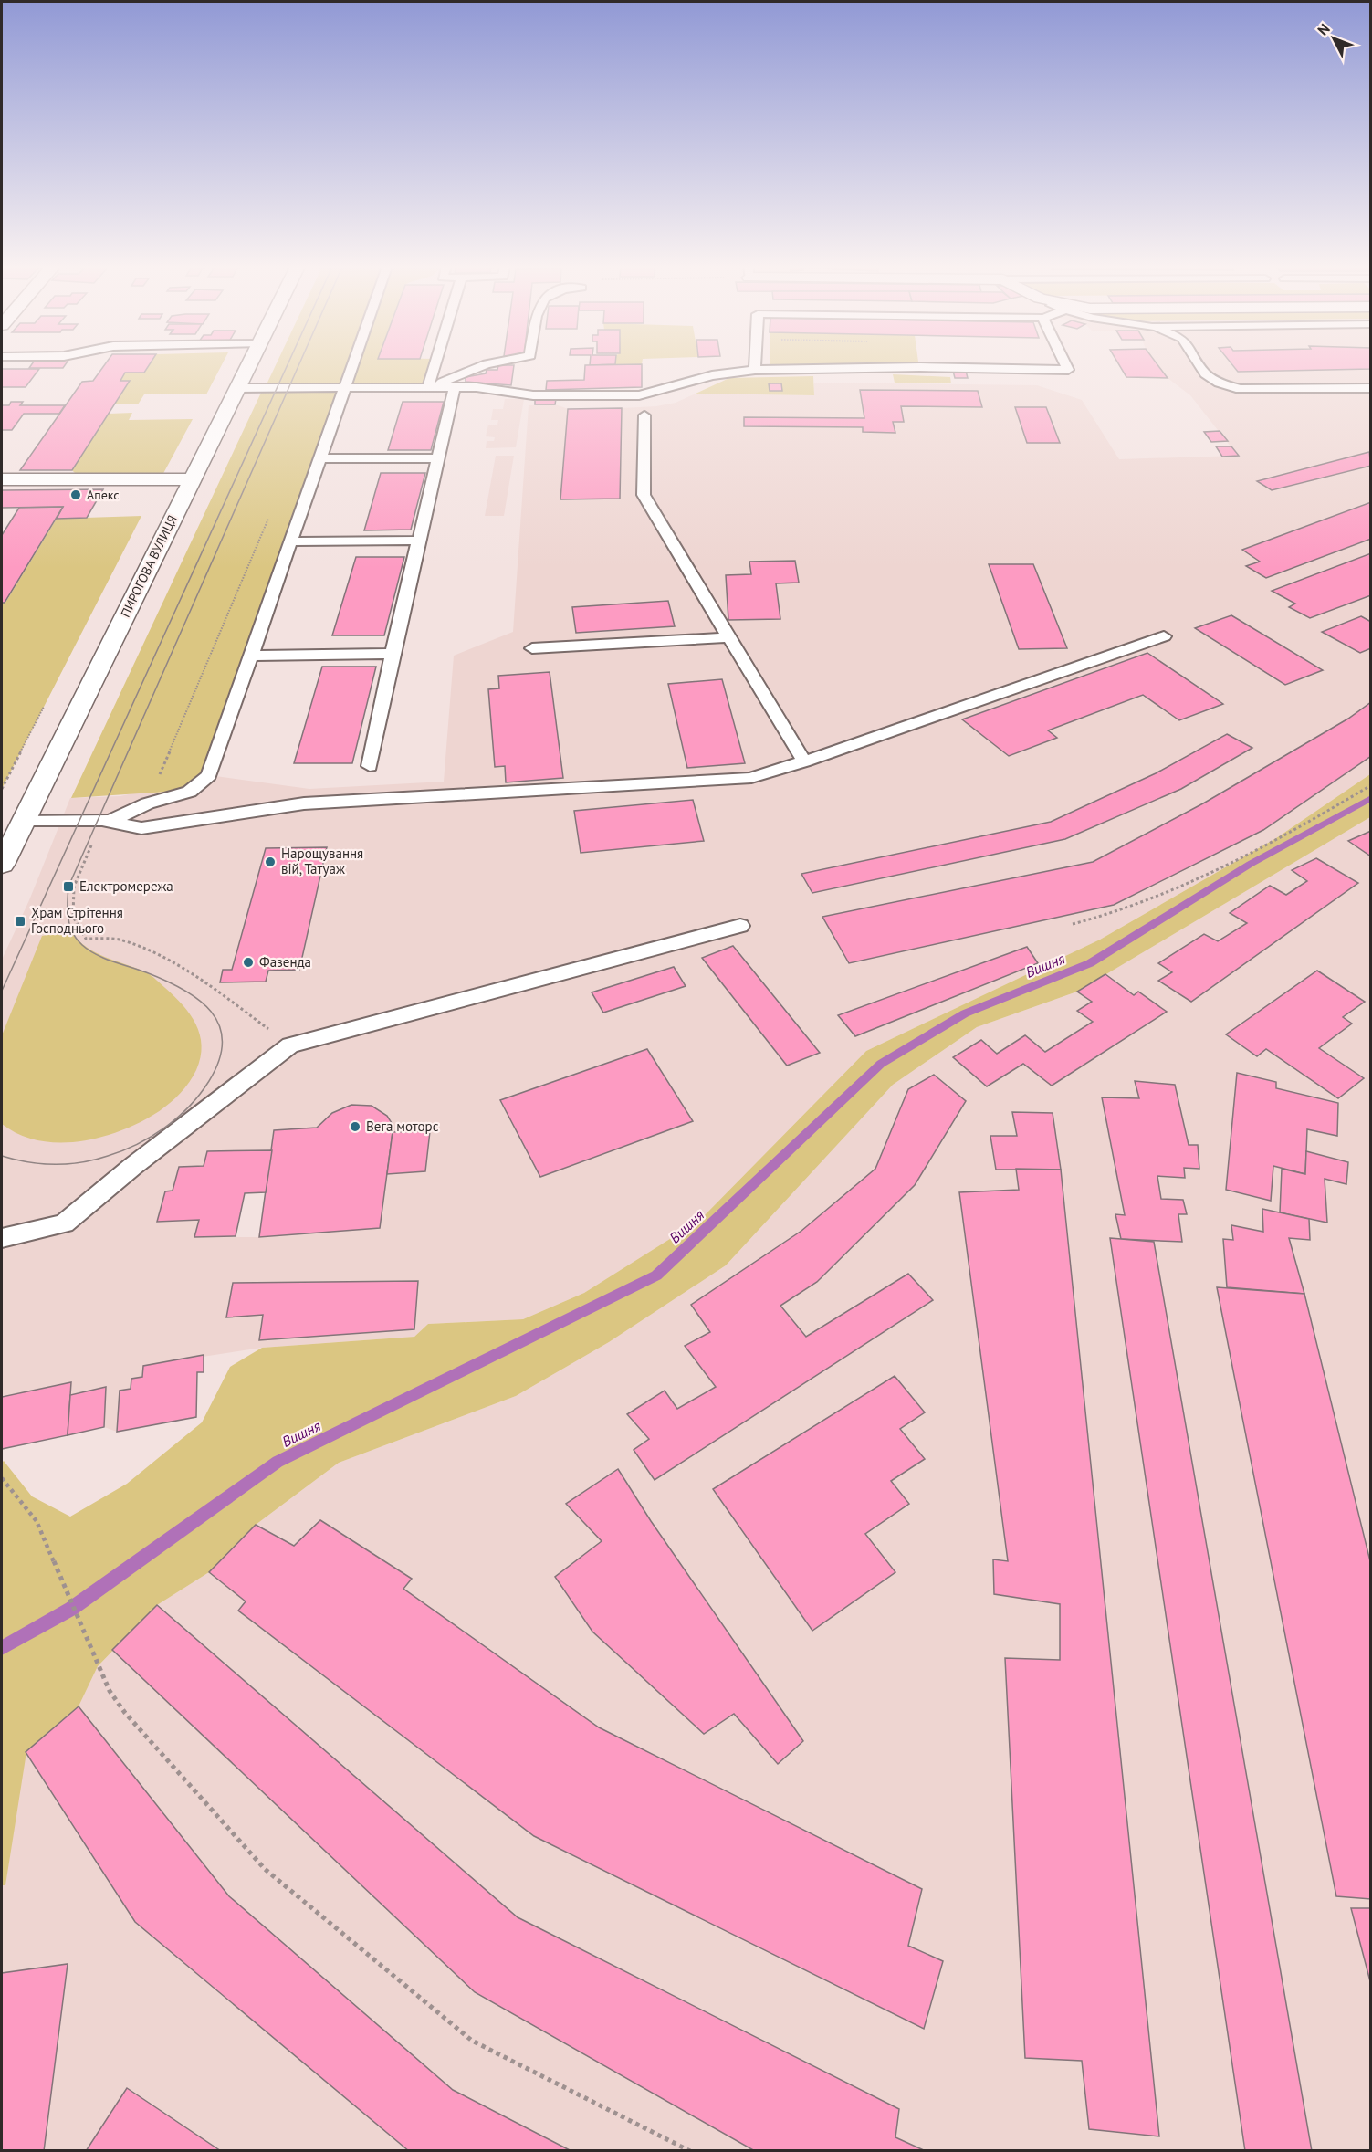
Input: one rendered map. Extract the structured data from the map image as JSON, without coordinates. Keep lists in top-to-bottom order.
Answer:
{
  "streets": {
    "street": ["ПИРОГОВА ВУЛИЦЯ"]
  },
  "water": ["Вишня"],
  "places": {
    "other": [
      "Апекс",
      "Нарощування вій, Татуаж",
      "Фазенда",
      "Вега моторс"
    ],
    "transit": ["Електромережа", "Храм Стрітення Господнього"]
  },
  "north": "top left"
}
